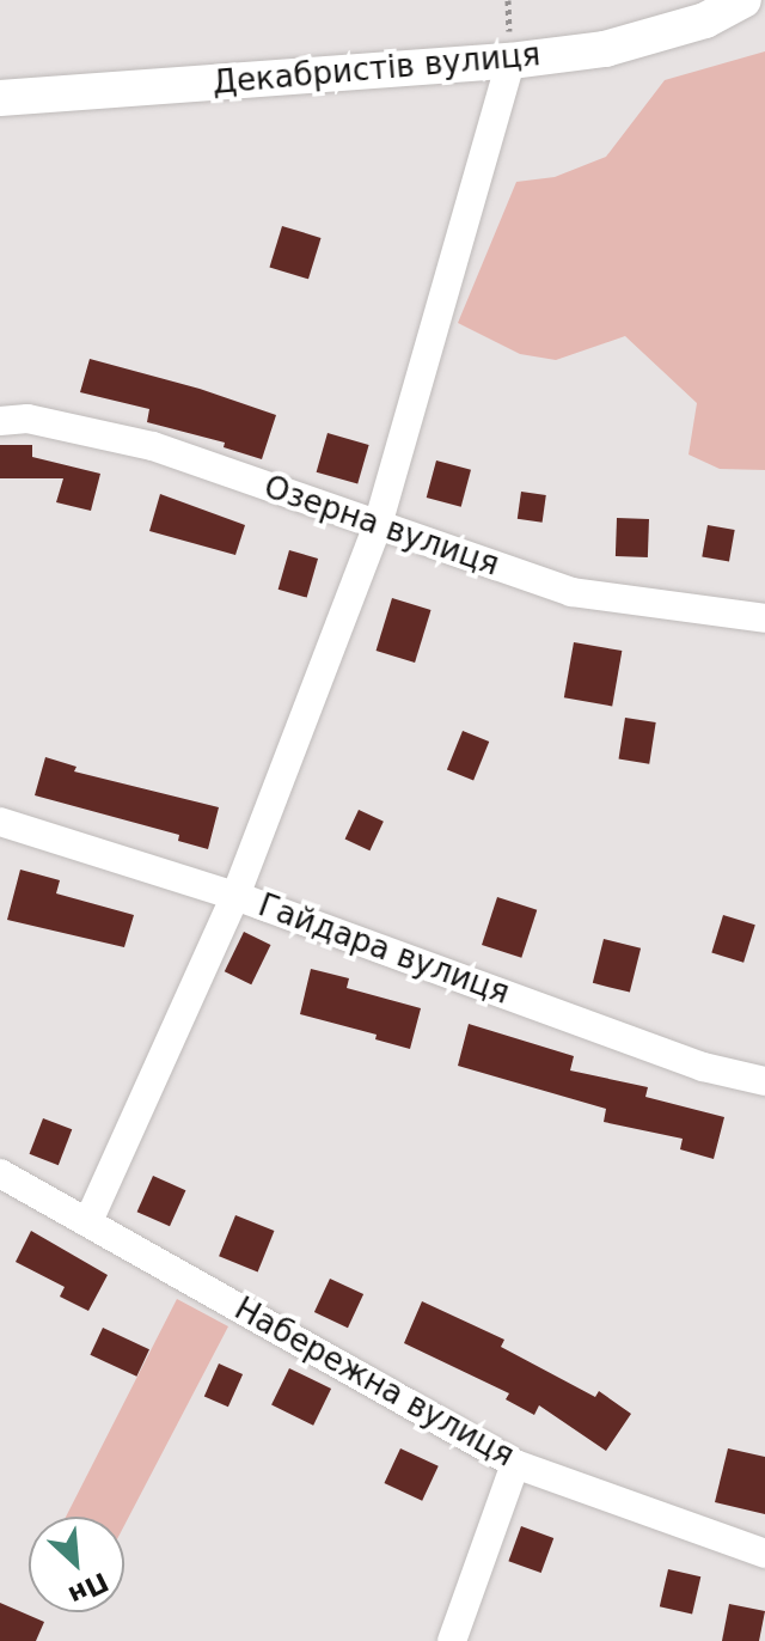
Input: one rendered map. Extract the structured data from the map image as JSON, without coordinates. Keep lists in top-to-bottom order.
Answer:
{
  "streets": {
    "street": [
      "Декабристів вулиця",
      "Озерна вулиця",
      "Гайдара вулиця",
      "Набережна вулиця"
    ]
  },
  "north": "bottom right"
}
